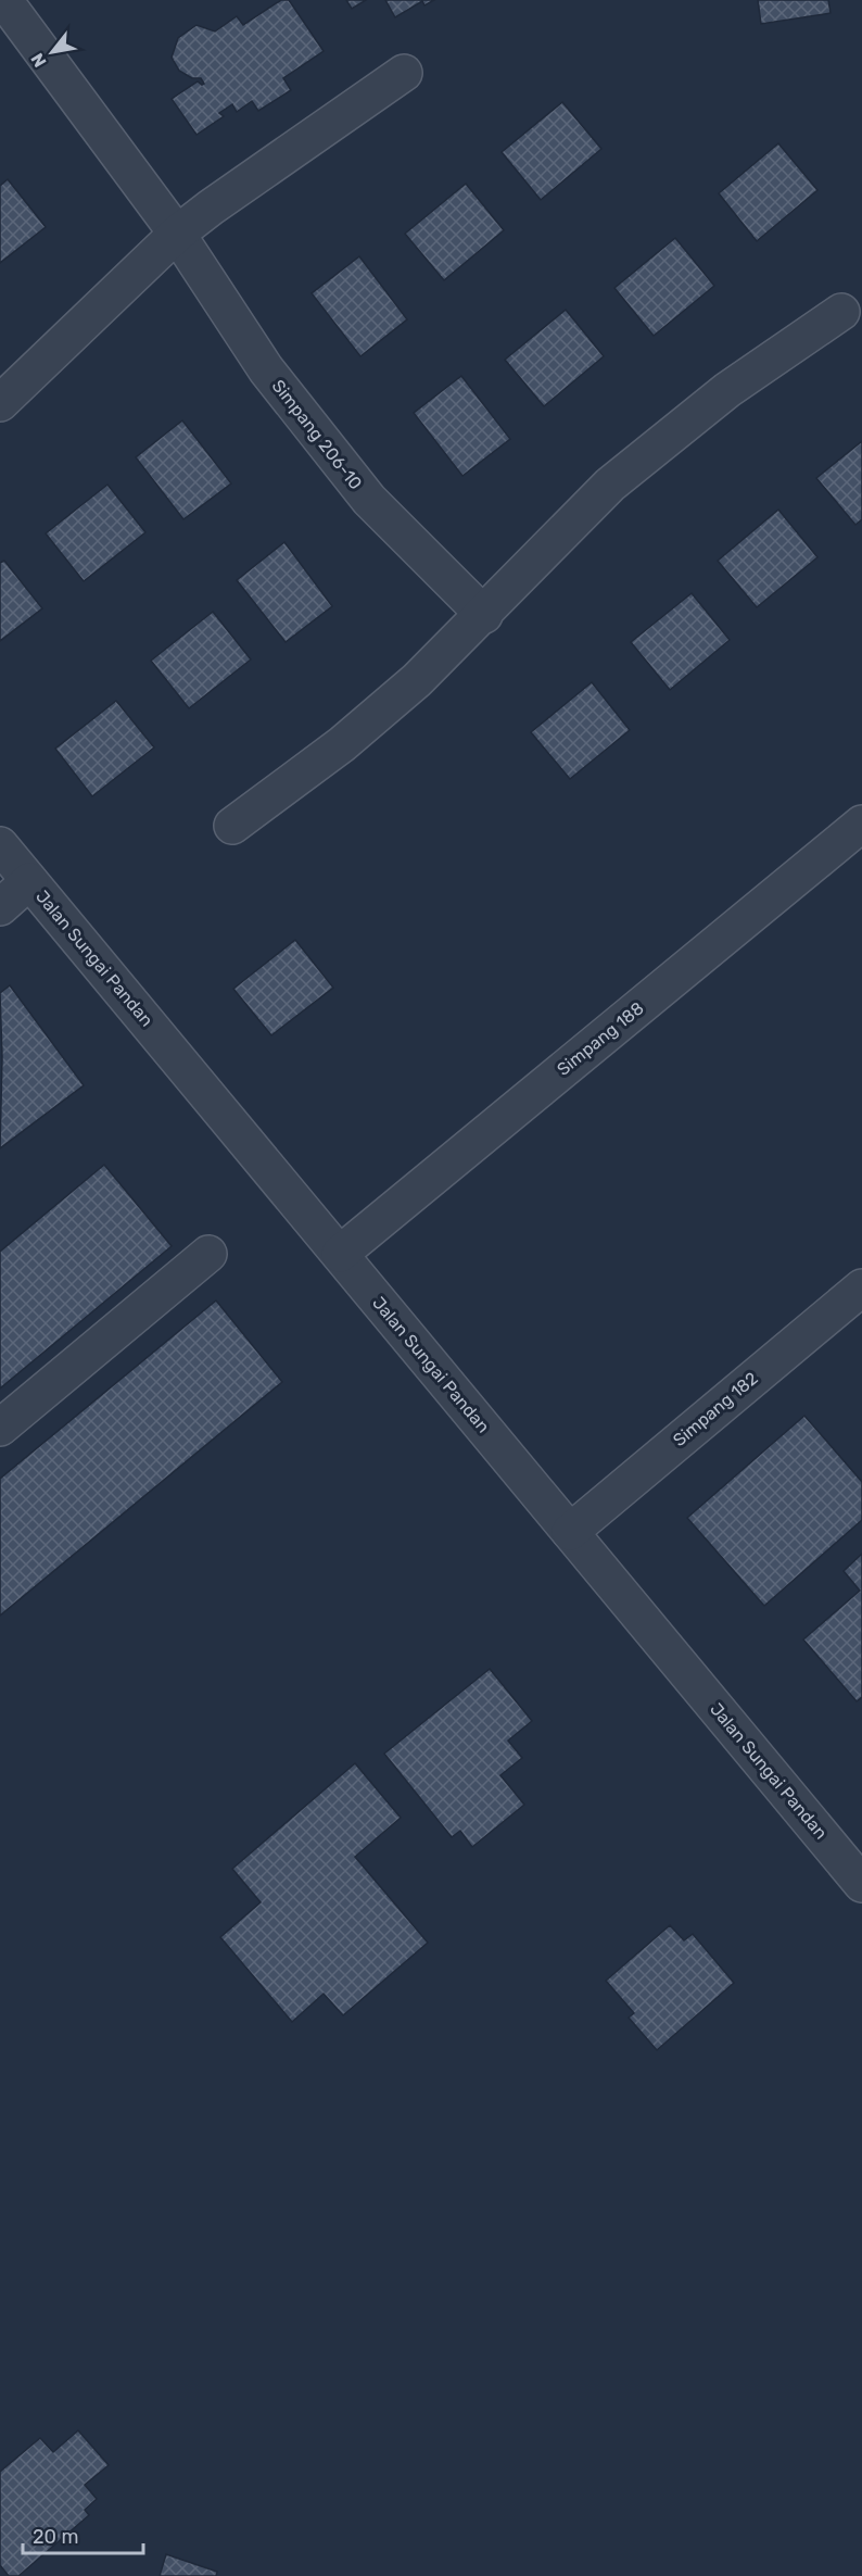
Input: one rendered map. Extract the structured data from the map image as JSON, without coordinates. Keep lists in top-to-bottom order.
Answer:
{
  "streets": {
    "street": [
      "Simpang 206-10",
      "Jalan Sungai Pandan",
      "Simpang 188",
      "Simpang 182"
    ]
  },
  "crossings": [
    ["Jalan Sungai Pandan", "Simpang 188"],
    ["Jalan Sungai Pandan", "Simpang 182"]
  ],
  "scale_bar": "20 m",
  "north": "bottom left"
}
